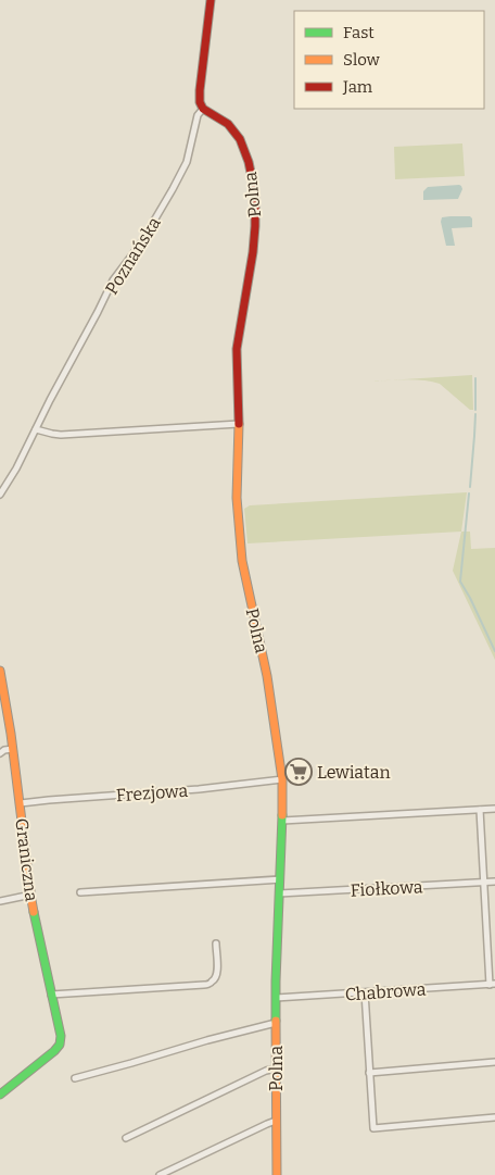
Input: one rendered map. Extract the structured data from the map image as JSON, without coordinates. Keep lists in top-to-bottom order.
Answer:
{
  "streets": {
    "street": [
      "Polna",
      "Poznańska",
      "Frezjowa",
      "Graniczna",
      "Fiołkowa",
      "Chabrowa"
    ]
  },
  "crossings": [
    ["Polna", "Poznańska"],
    ["Polna", "Frezjowa"],
    ["Polna", "Fiołkowa"],
    ["Polna", "Chabrowa"],
    ["Frezjowa", "Graniczna"]
  ],
  "places": {
    "supermarket": ["Lewiatan"]
  },
  "legend": ["Fast", "Slow", "Jam"]
}
